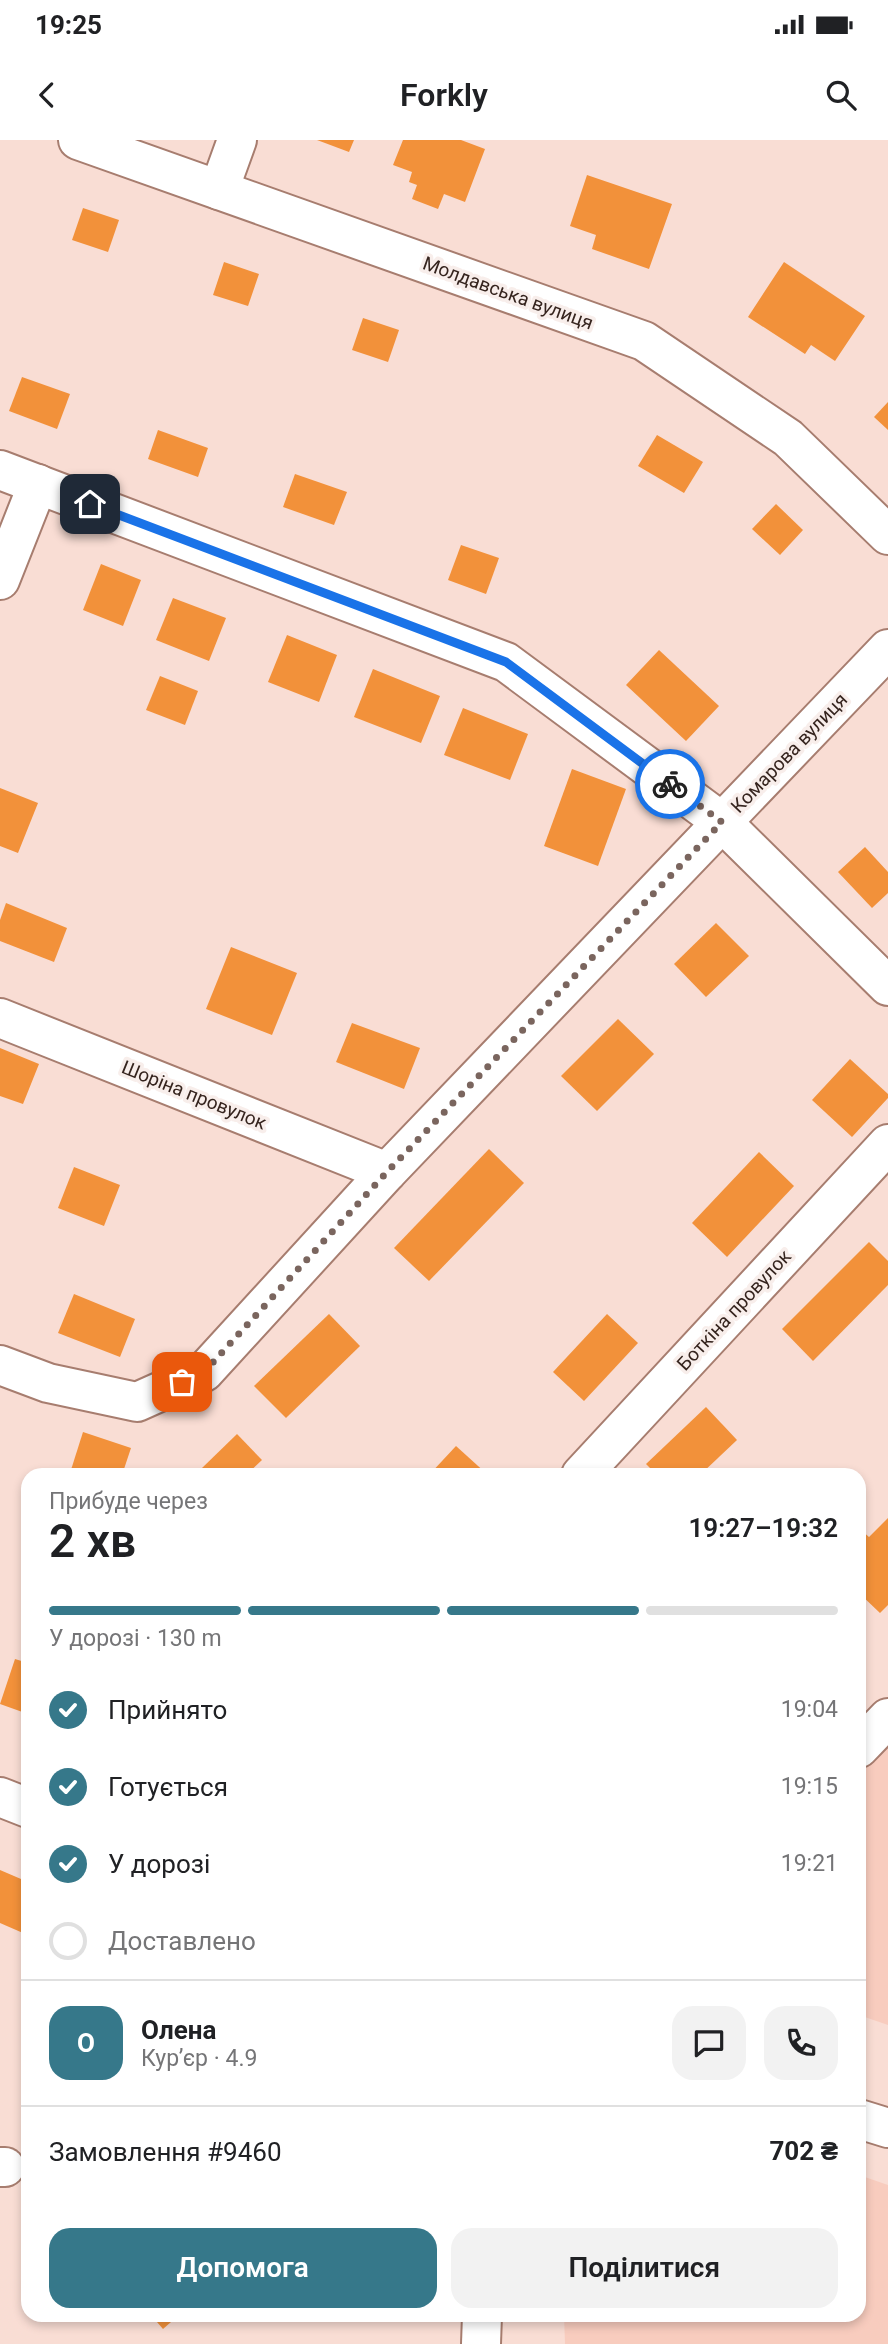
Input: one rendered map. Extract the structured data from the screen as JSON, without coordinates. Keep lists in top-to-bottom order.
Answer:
{
  "streets": {
    "street": [
      "Молдавська вулиця",
      "Комарова вулиця",
      "Шоріна провулок",
      "Боткіна провулок"
    ]
  },
  "crossings": [
    ["Комарова вулиця", "Шоріна провулок"]
  ],
  "page": {
    "status": "19:25",
    "header": "Forkly",
    "heading": ["2 хв", "Прибуде через", "19:27–19:32"],
    "panel": [
      "Олена",
      "Кур’єр · 4.9",
      "Замовлення #9460",
      "702 ₴"
    ],
    "bar": "У дорозі · 130 m",
    "list": [
      ["Прийнято", "19:04"],
      ["Готується", "19:15"],
      ["У дорозі", "19:21"],
      "Доставлено"
    ],
    "round": "О",
    "buttons": ["Допомога", "Поділитися"]
  }
}
